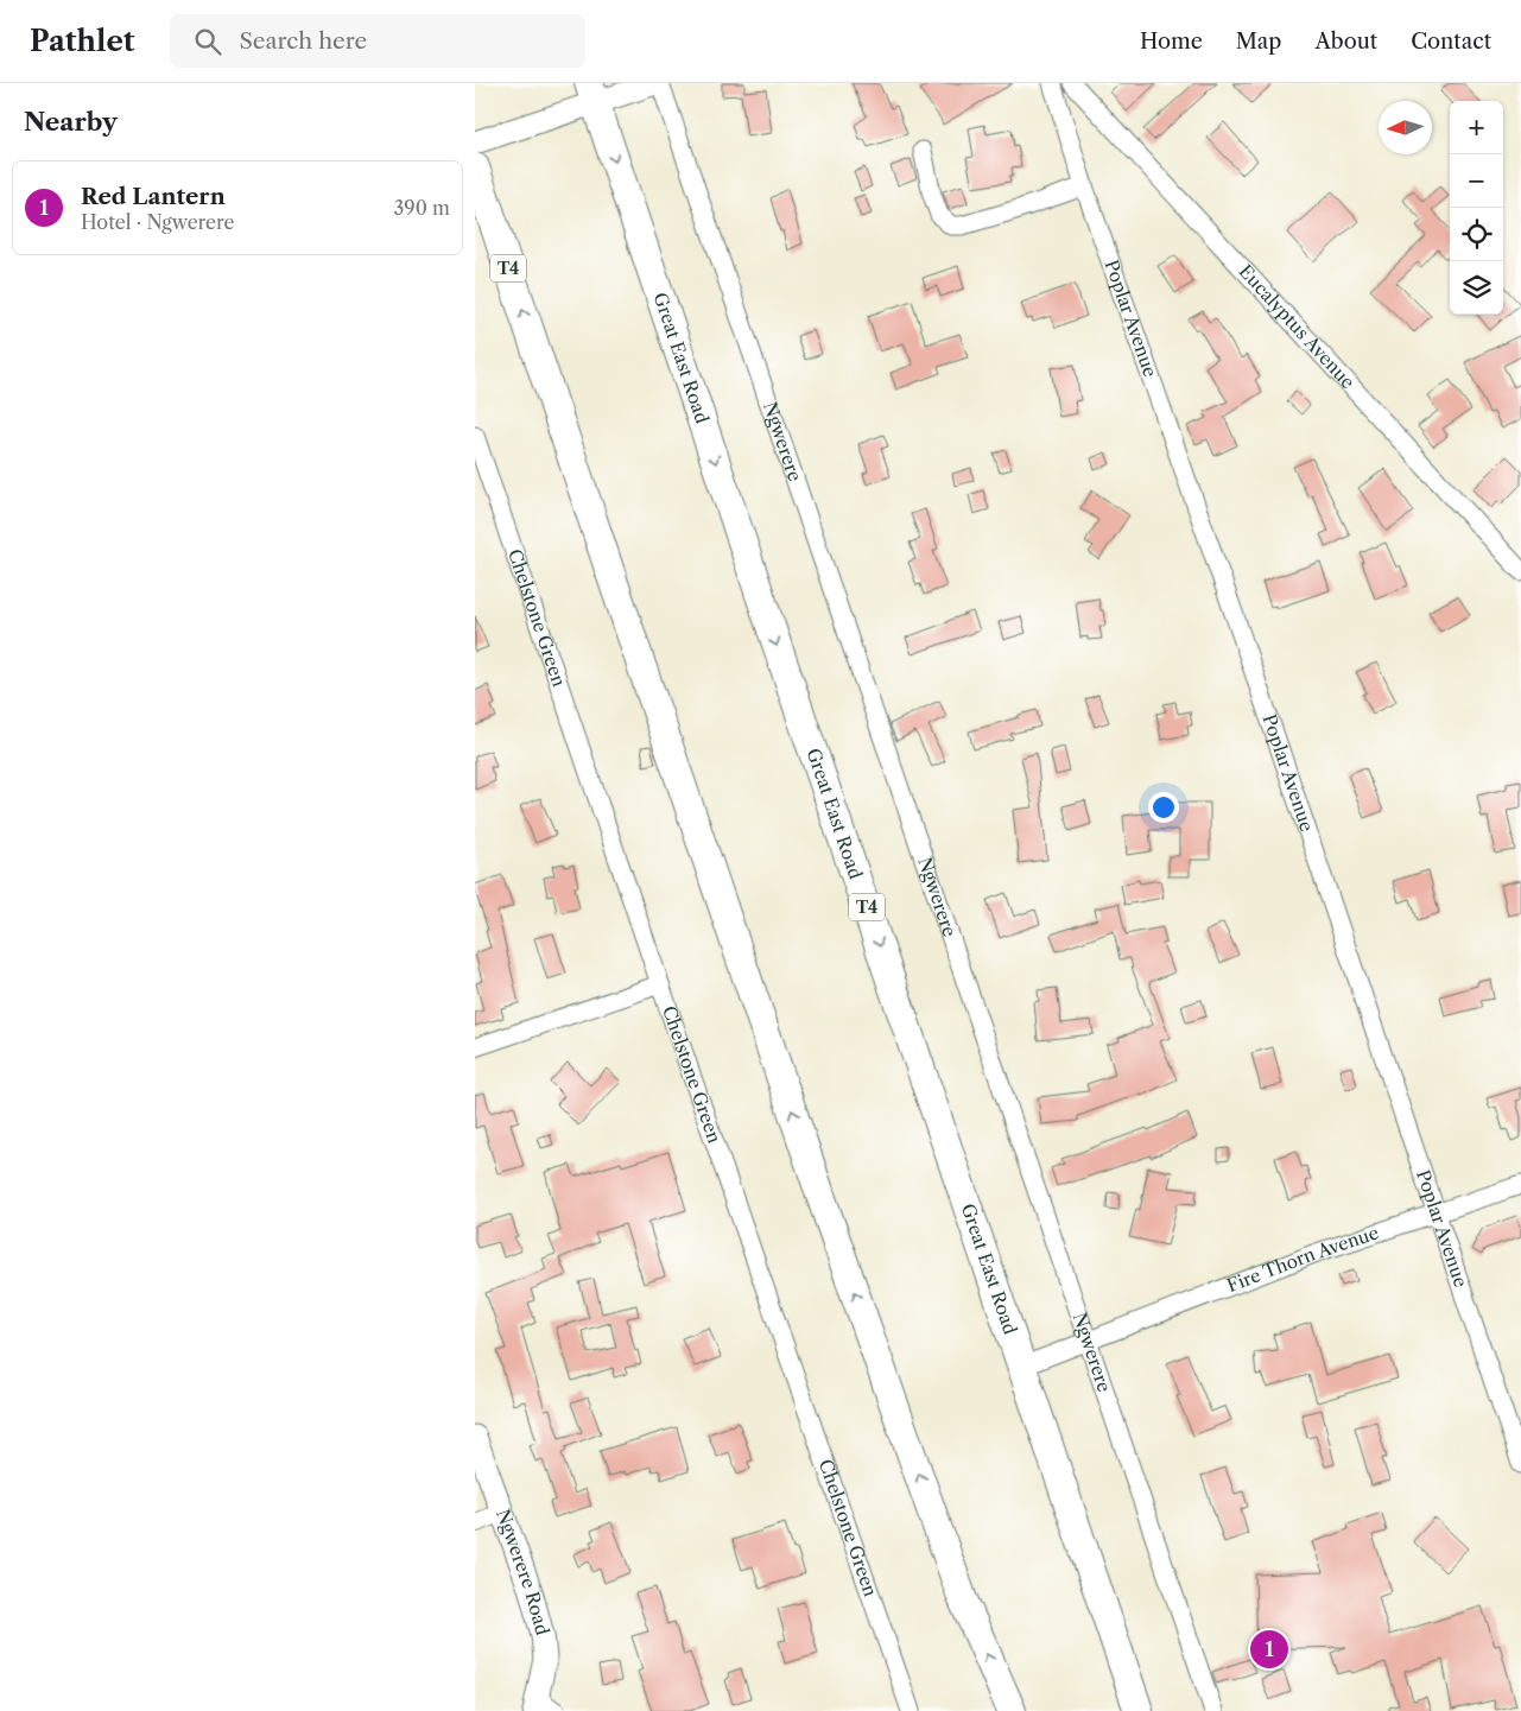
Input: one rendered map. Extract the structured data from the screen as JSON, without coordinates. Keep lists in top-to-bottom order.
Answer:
{
  "streets": {
    "main road": ["T4", "Great East Road"],
    "street": [
      "Poplar Avenue",
      "Eucalyptus Avenue",
      "Ngwerere",
      "Chelstone Green",
      "Fire Thorn Avenue",
      "Ngwerere Road"
    ]
  },
  "crossings": [
    ["Poplar Avenue", "Fire Thorn Avenue"],
    ["Great East Road", "Fire Thorn Avenue"],
    ["Ngwerere", "Fire Thorn Avenue"]
  ],
  "north": "left",
  "page": {
    "header": "Pathlet",
    "search": "Search here",
    "nav": [
      "Home",
      "Map",
      "About",
      "Contact"
    ],
    "heading": "Nearby",
    "map_buttons": ["+", "−"],
    "list": [
      {
        "mark": "1",
        "name": "Red Lantern",
        "note": "Hotel · Ngwerere",
        "value": "390 m"
      }
    ],
    "pins": "1"
  }
}
